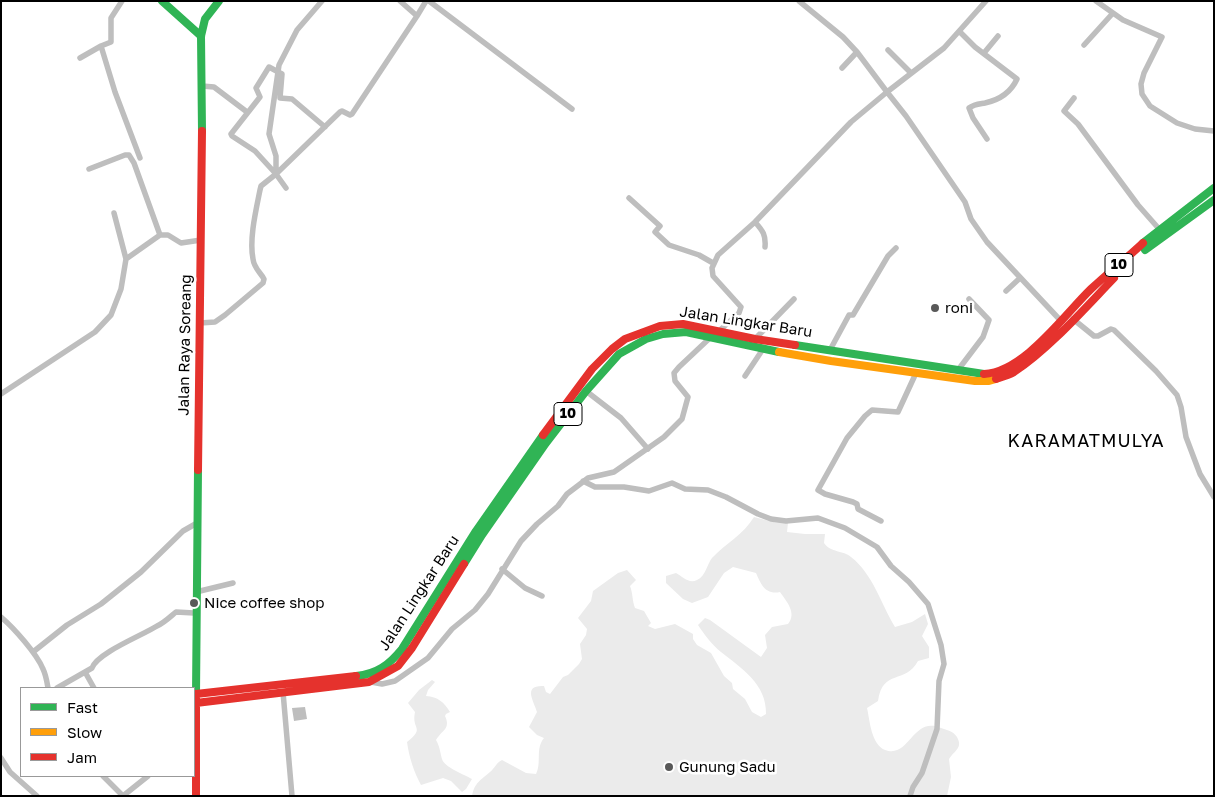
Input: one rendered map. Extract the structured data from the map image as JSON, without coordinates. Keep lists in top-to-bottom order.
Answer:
{
  "streets": {
    "main road": ["10", "Jalan Lingkar Baru", "Jalan Raya Soreang"]
  },
  "crossings": [
    ["Jalan Lingkar Baru", "Jalan Raya Soreang"]
  ],
  "districts": ["KARAMATMULYA"],
  "places": ["roni", "Nice coffee shop", "Gunung Sadu"],
  "legend": ["Fast", "Slow", "Jam"]
}
